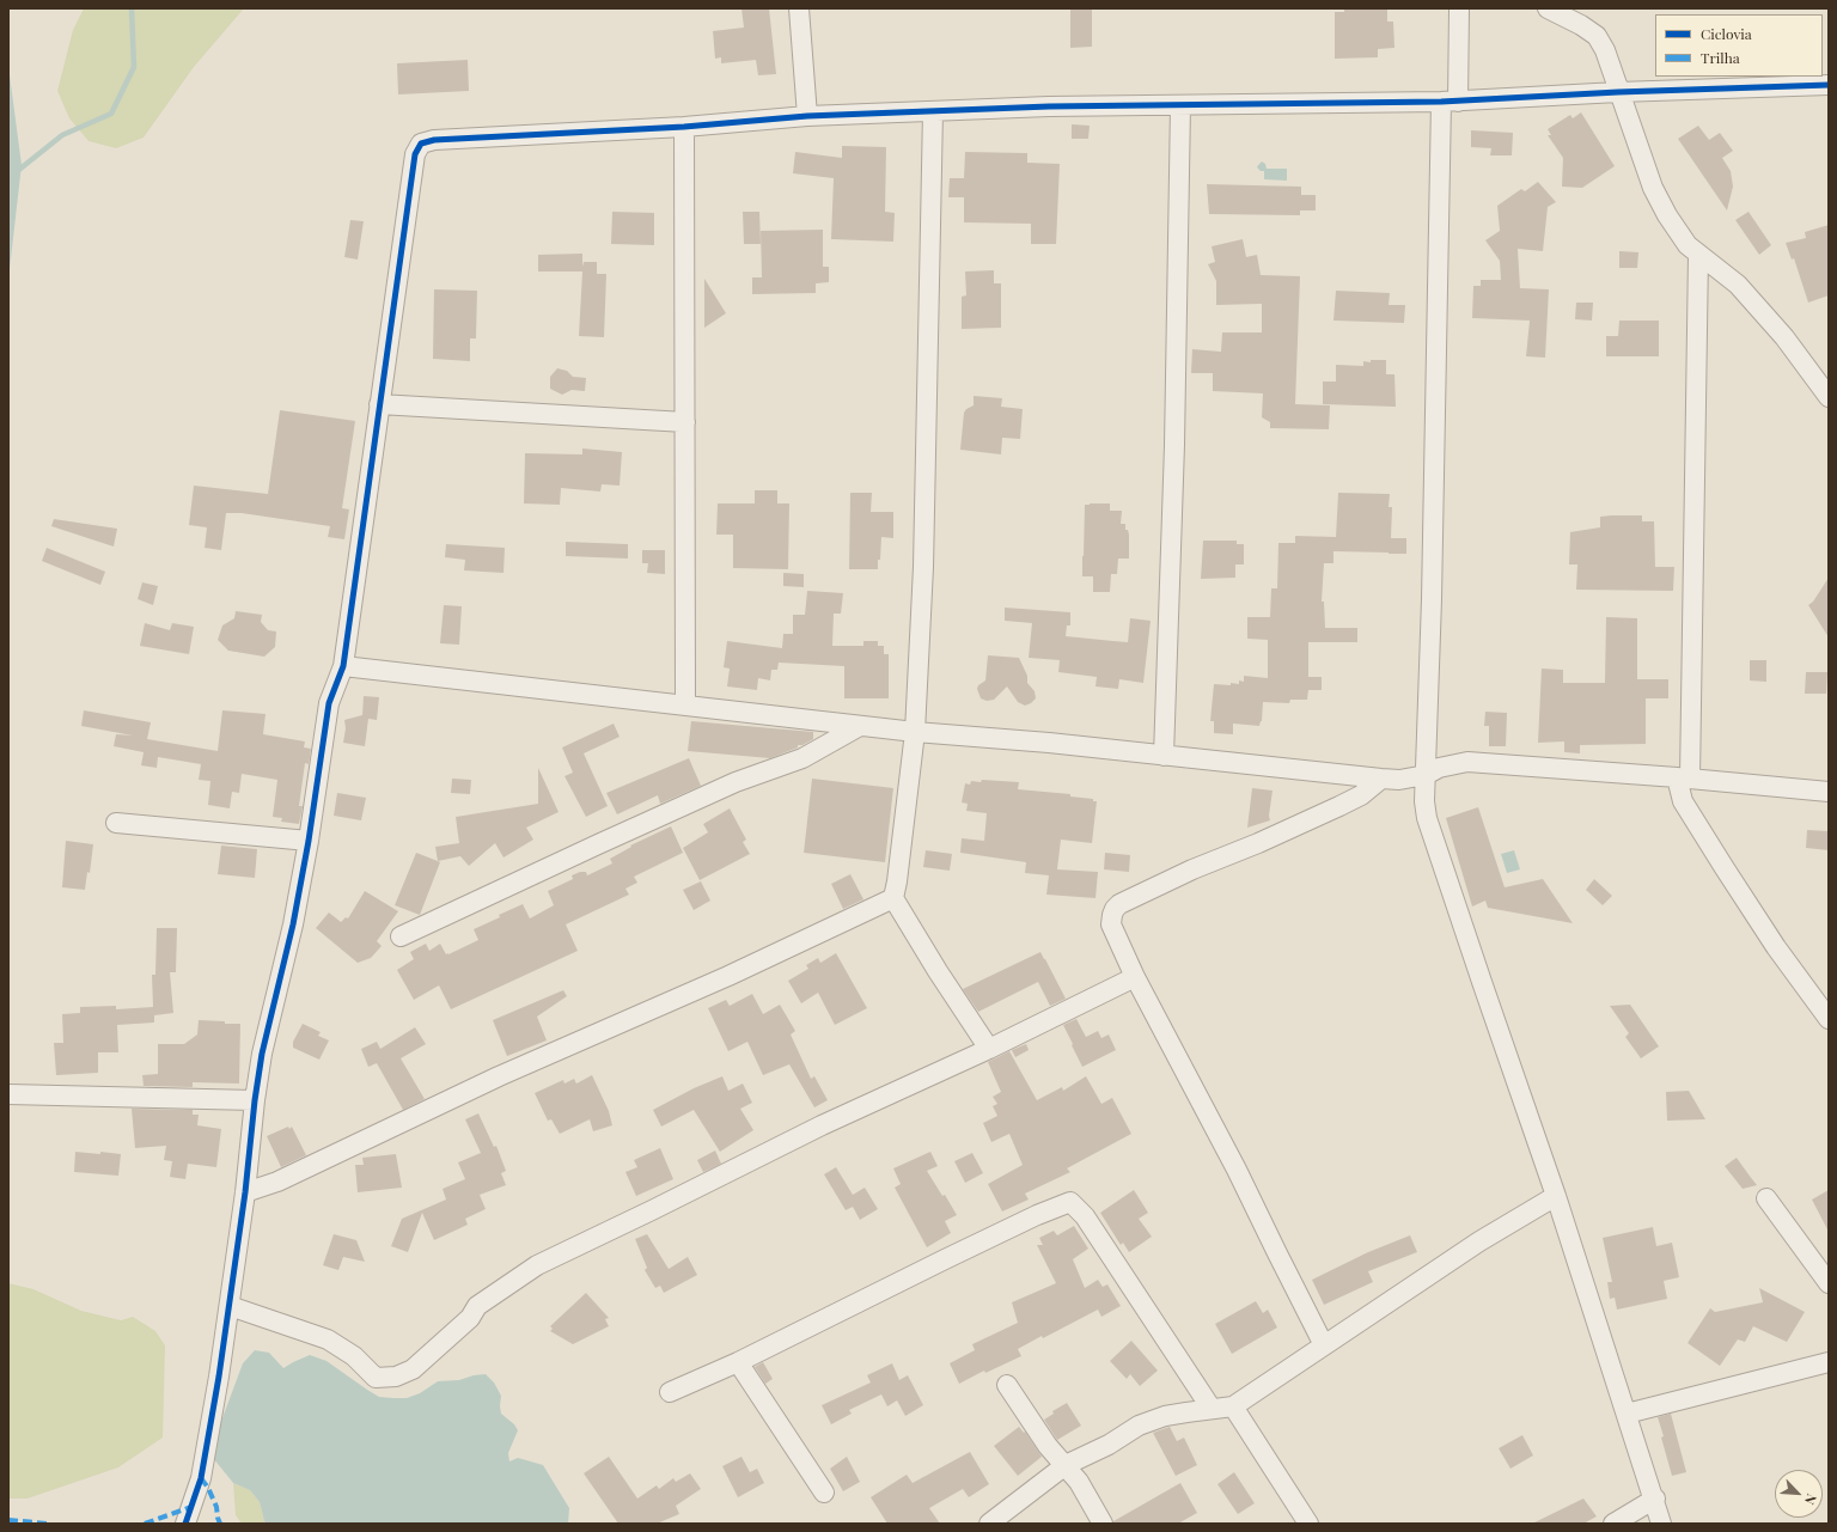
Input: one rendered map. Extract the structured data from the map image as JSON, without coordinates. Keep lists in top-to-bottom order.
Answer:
{
  "legend": ["Ciclovia", "Trilha"],
  "north": "bottom right"
}
